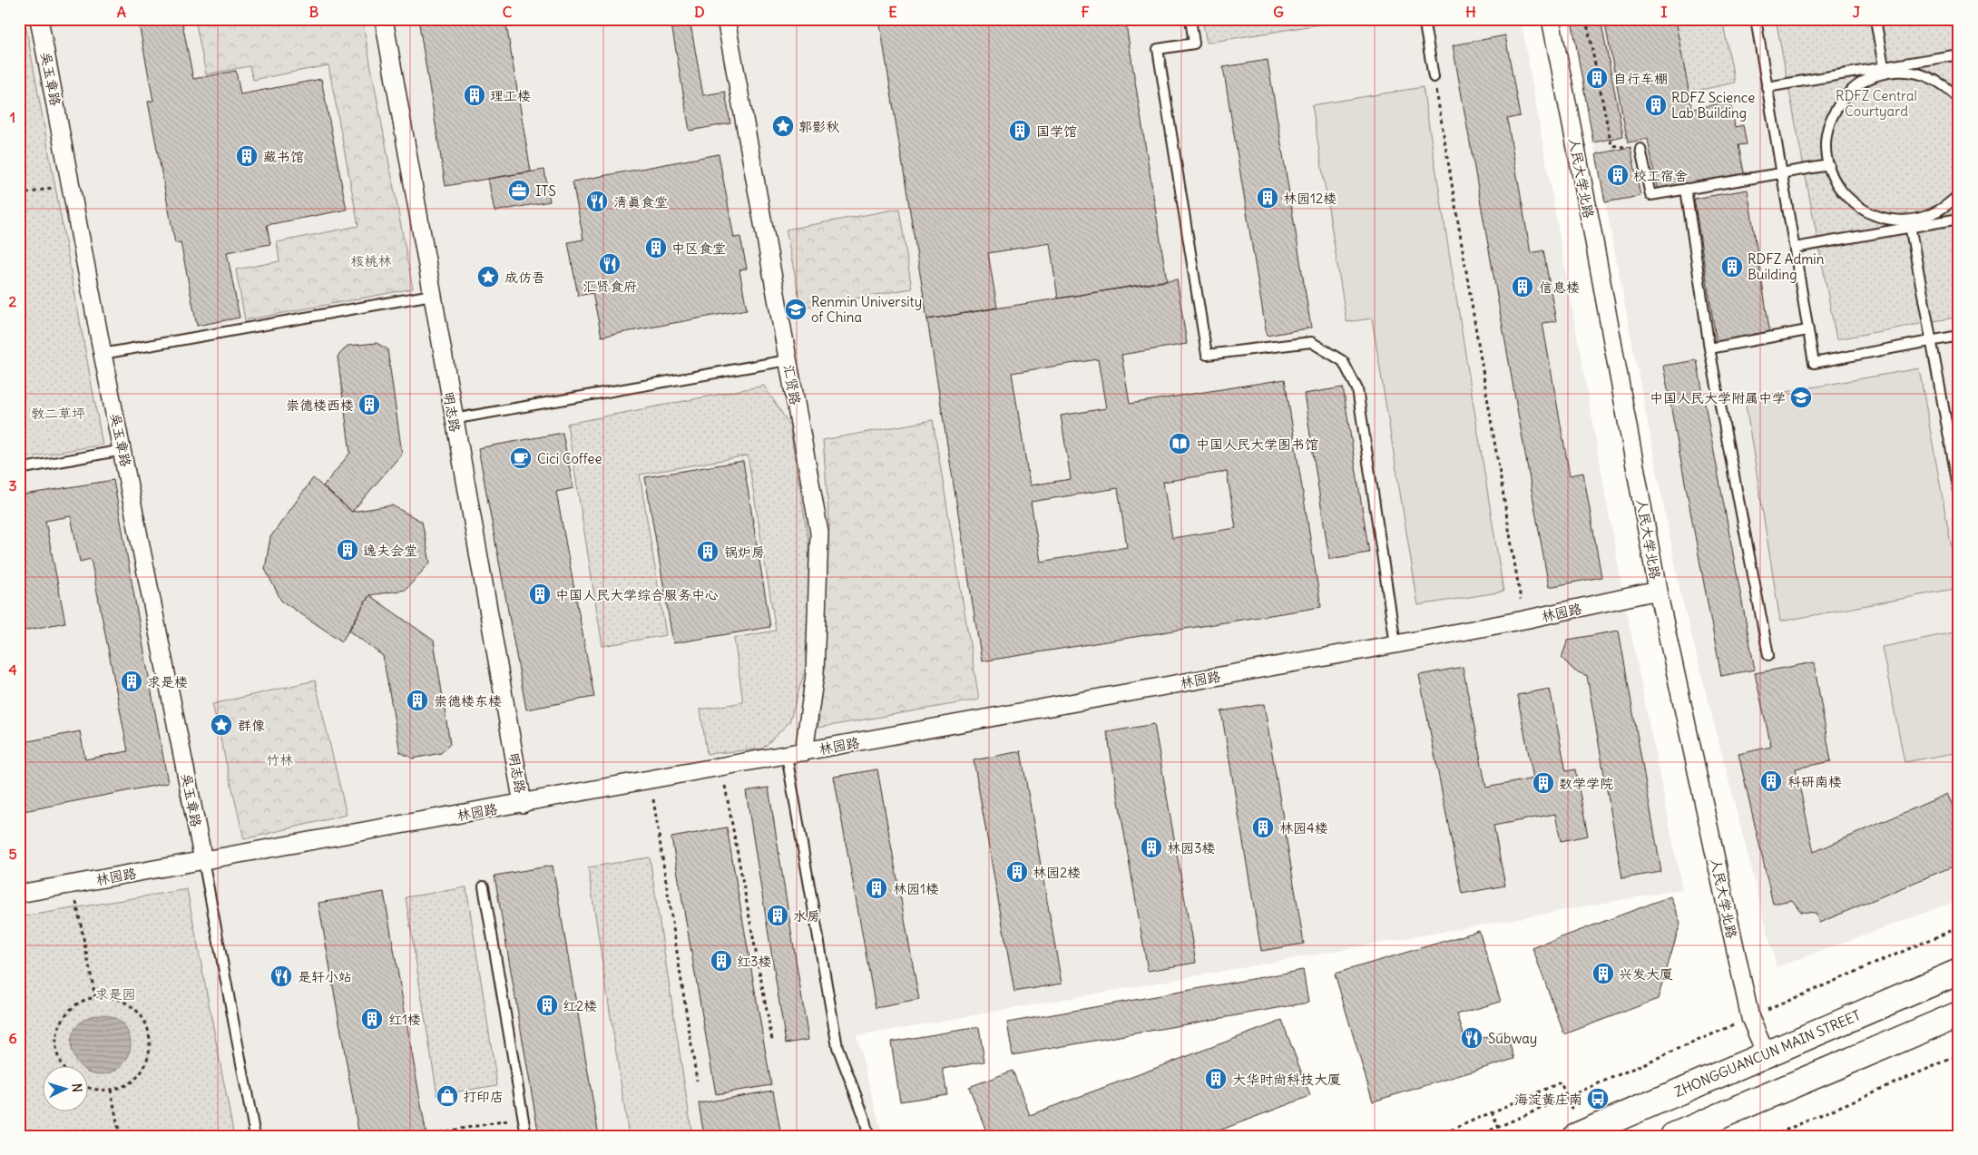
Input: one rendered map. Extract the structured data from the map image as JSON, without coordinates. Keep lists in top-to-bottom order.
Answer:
{
  "streets": {
    "main road": ["ZHONGGUANCUN MAIN STREET"],
    "street": [
      "吴玉章路",
      "人民大学北路",
      "汇贤路",
      "明志路",
      "林园路"
    ]
  },
  "crossings": [
    ["吴玉章路", "林园路"],
    ["人民大学北路", "林园路"],
    ["人民大学北路", "ZHONGGUANCUN MAIN STREET"],
    ["汇贤路", "林园路"],
    ["明志路", "林园路"]
  ],
  "parks": [
    "RDFZ Central Courtyard",
    "核桃林",
    "教二草坪",
    "竹林",
    "求是园"
  ],
  "places": {
    "building": [
      "自行车棚",
      "理工楼",
      "RDFZ Science Lab Building",
      "国学馆",
      "藏书馆",
      "校工宿舍",
      "林园12楼",
      "中区食堂",
      "RDFZ Admin Building",
      "信息楼",
      "崇德楼西楼",
      "逸夫会堂",
      "锅炉房",
      "中国人民大学综合服务中心",
      "求是楼",
      "崇德楼东楼",
      "科研南楼",
      "数学学院",
      "林园4楼",
      "林园3楼",
      "林园2楼",
      "林园1楼",
      "水房",
      "红3楼",
      "兴发大厦",
      "红2楼",
      "红1楼",
      "大华时尚科技大厦"
    ],
    "place": ["郭影秋", "成仿吾", "群像"],
    "office": ["ITS"],
    "restaurant": [
      "清真食堂",
      "汇贤食府",
      "是轩小站",
      "Subway"
    ],
    "school or university": ["Renmin University of China", "中国人民大学附属中学"],
    "library": ["中国人民大学图书馆"],
    "cafe": ["Cici Coffee"],
    "shop": ["打印店"],
    "bus stop": ["海淀黄庄南"]
  },
  "north": "right",
  "grid": {
    "columns": [
      "A",
      "B",
      "C",
      "D",
      "E",
      "F",
      "G",
      "H",
      "I",
      "J"
    ],
    "rows": [
      "1",
      "2",
      "3",
      "4",
      "5",
      "6"
    ]
  }
}
